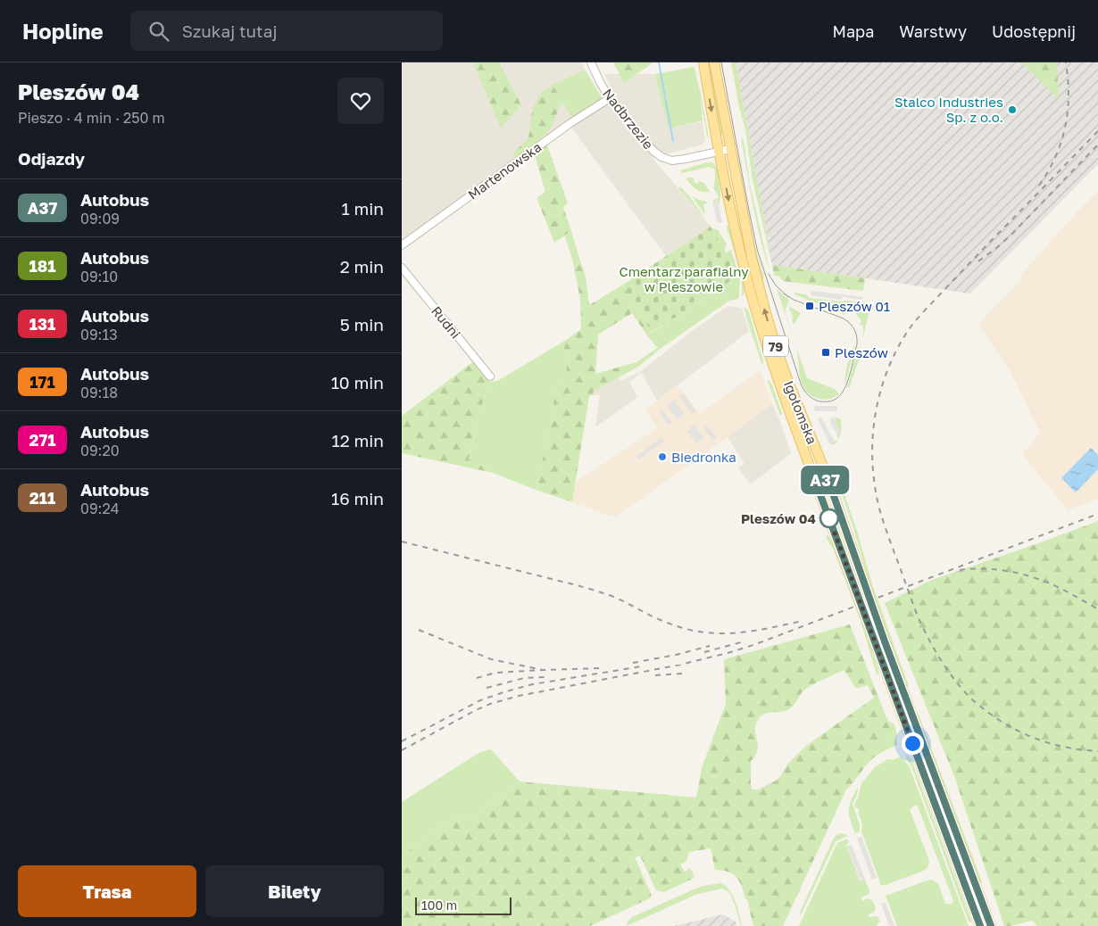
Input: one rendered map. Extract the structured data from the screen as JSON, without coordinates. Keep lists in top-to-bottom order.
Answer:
{
  "streets": {
    "main road": ["79", "Igołomska"],
    "street": ["Nadbrzezie", "Martenowska", "Rudni"]
  },
  "crossings": [
    ["Nadbrzezie", "Martenowska"],
    ["Nadbrzezie", "Igołomska"]
  ],
  "parks": ["Cmentarz parafialny w Pleszowie"],
  "places": {
    "other": ["Stalco Industries Sp. z o.o.", "Biedronka", "Pleszów 04"],
    "transit": ["Pleszów 01", "Pleszów"]
  },
  "lines": ["bus line A37"],
  "scale_bar": "100 m",
  "page": {
    "header": "Hopline",
    "search": "Szukaj tutaj",
    "nav": ["Mapa", "Warstwy", "Udostępnij"],
    "heading": [
      ["Pleszów 04", "Pieszo · 4 min · 250 m"],
      "Odjazdy"
    ],
    "on_map": "A37",
    "list": [
      {
        "mark": "A37",
        "name": "Autobus",
        "note": "09:09",
        "value": "1 min"
      },
      {
        "mark": "181",
        "name": "Autobus",
        "note": "09:10",
        "value": "2 min"
      },
      {
        "mark": "131",
        "name": "Autobus",
        "note": "09:13",
        "value": "5 min"
      },
      {
        "mark": "171",
        "name": "Autobus",
        "note": "09:18",
        "value": "10 min"
      },
      {
        "mark": "271",
        "name": "Autobus",
        "note": "09:20",
        "value": "12 min"
      },
      {
        "mark": "211",
        "name": "Autobus",
        "note": "09:24",
        "value": "16 min"
      }
    ],
    "buttons": ["Trasa", "Bilety"],
    "scale": "100 m"
  }
}
